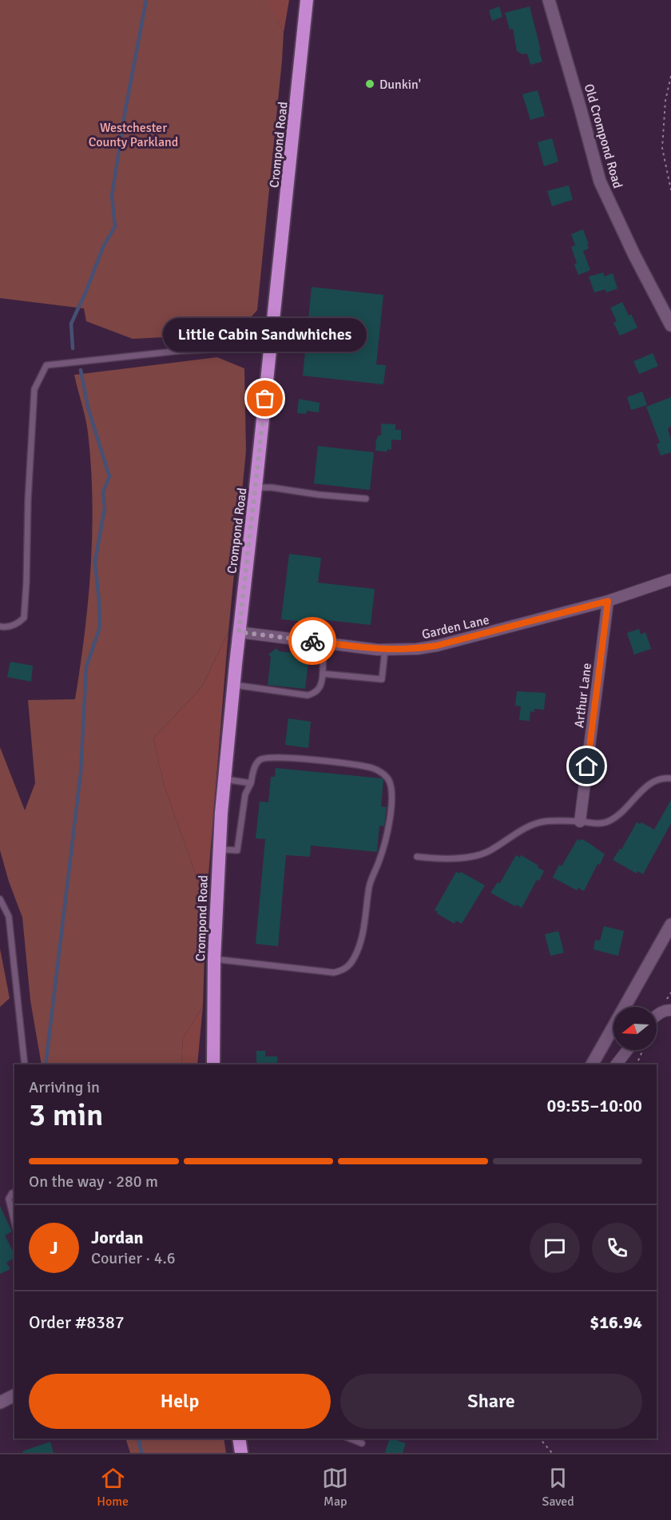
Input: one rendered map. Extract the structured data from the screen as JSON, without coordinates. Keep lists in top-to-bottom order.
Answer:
{
  "streets": {
    "highway": ["Crompond Road"],
    "street": ["Old Crompond Road", "Garden Lane", "Arthur Lane"]
  },
  "crossings": [
    ["Crompond Road", "Garden Lane"],
    ["Garden Lane", "Arthur Lane"]
  ],
  "parks": ["Westchester County Parkland"],
  "places": ["Dunkin'", "Little Cabin Sandwhiches"],
  "north": "left",
  "page": {
    "bubble": "Little Cabin Sandwhiches",
    "heading": ["3 min", "Arriving in", "09:55–10:00"],
    "panel": [
      "Jordan",
      "Courier · 4.6",
      "Order #8387",
      "$16.94"
    ],
    "bar": "On the way · 280 m",
    "round": "J",
    "buttons": ["Help", "Share"],
    "tabs": ["Home", "Map", "Saved"]
  }
}
